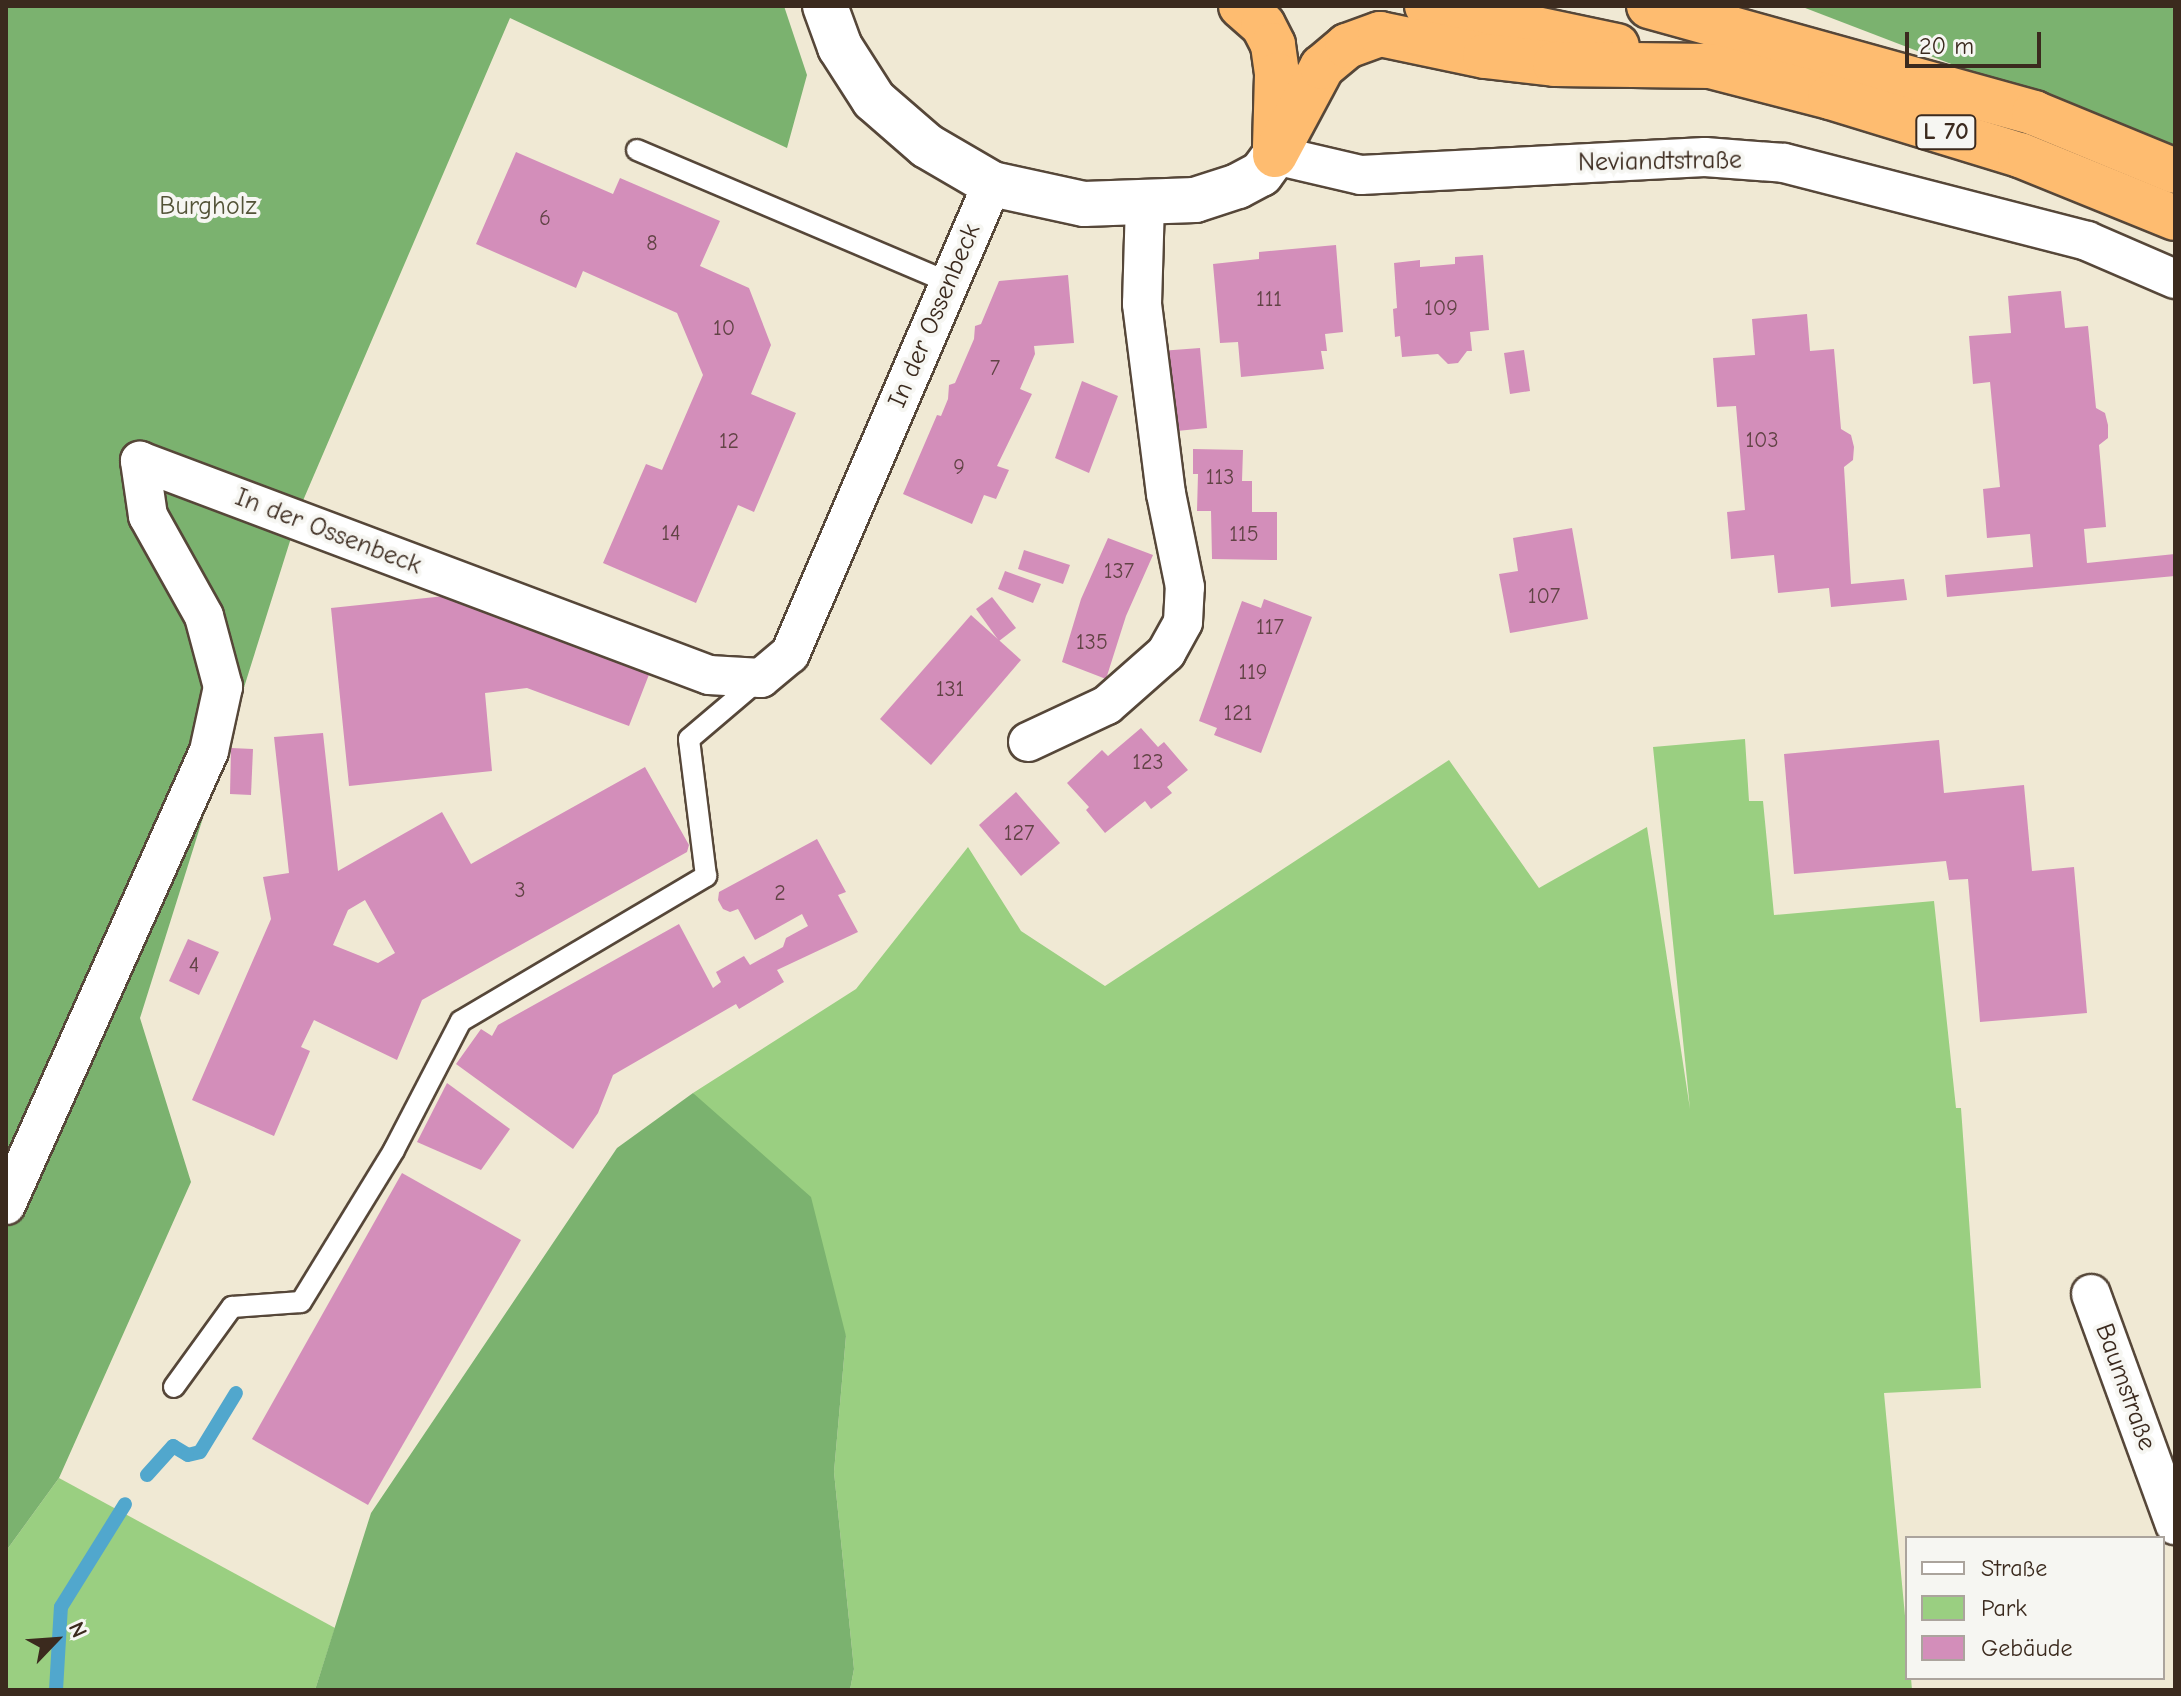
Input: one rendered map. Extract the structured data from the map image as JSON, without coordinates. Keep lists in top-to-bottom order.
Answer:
{
  "streets": {
    "highway": ["L 70"],
    "street": ["Neviandtstraße", "In der Ossenbeck", "Baumstraße"]
  },
  "parks": ["Burgholz"],
  "house_numbers": [
    "6",
    "8",
    "111",
    "109",
    "10",
    "7",
    "103",
    "12",
    "9",
    "113",
    "14",
    "115",
    "137",
    "107",
    "117",
    "135",
    "119",
    "131",
    "121",
    "123",
    "127",
    "3",
    "2",
    "4"
  ],
  "legend": ["Straße", "Park", "Gebäude"],
  "scale_bar": "20 m",
  "north": "top right"
}
